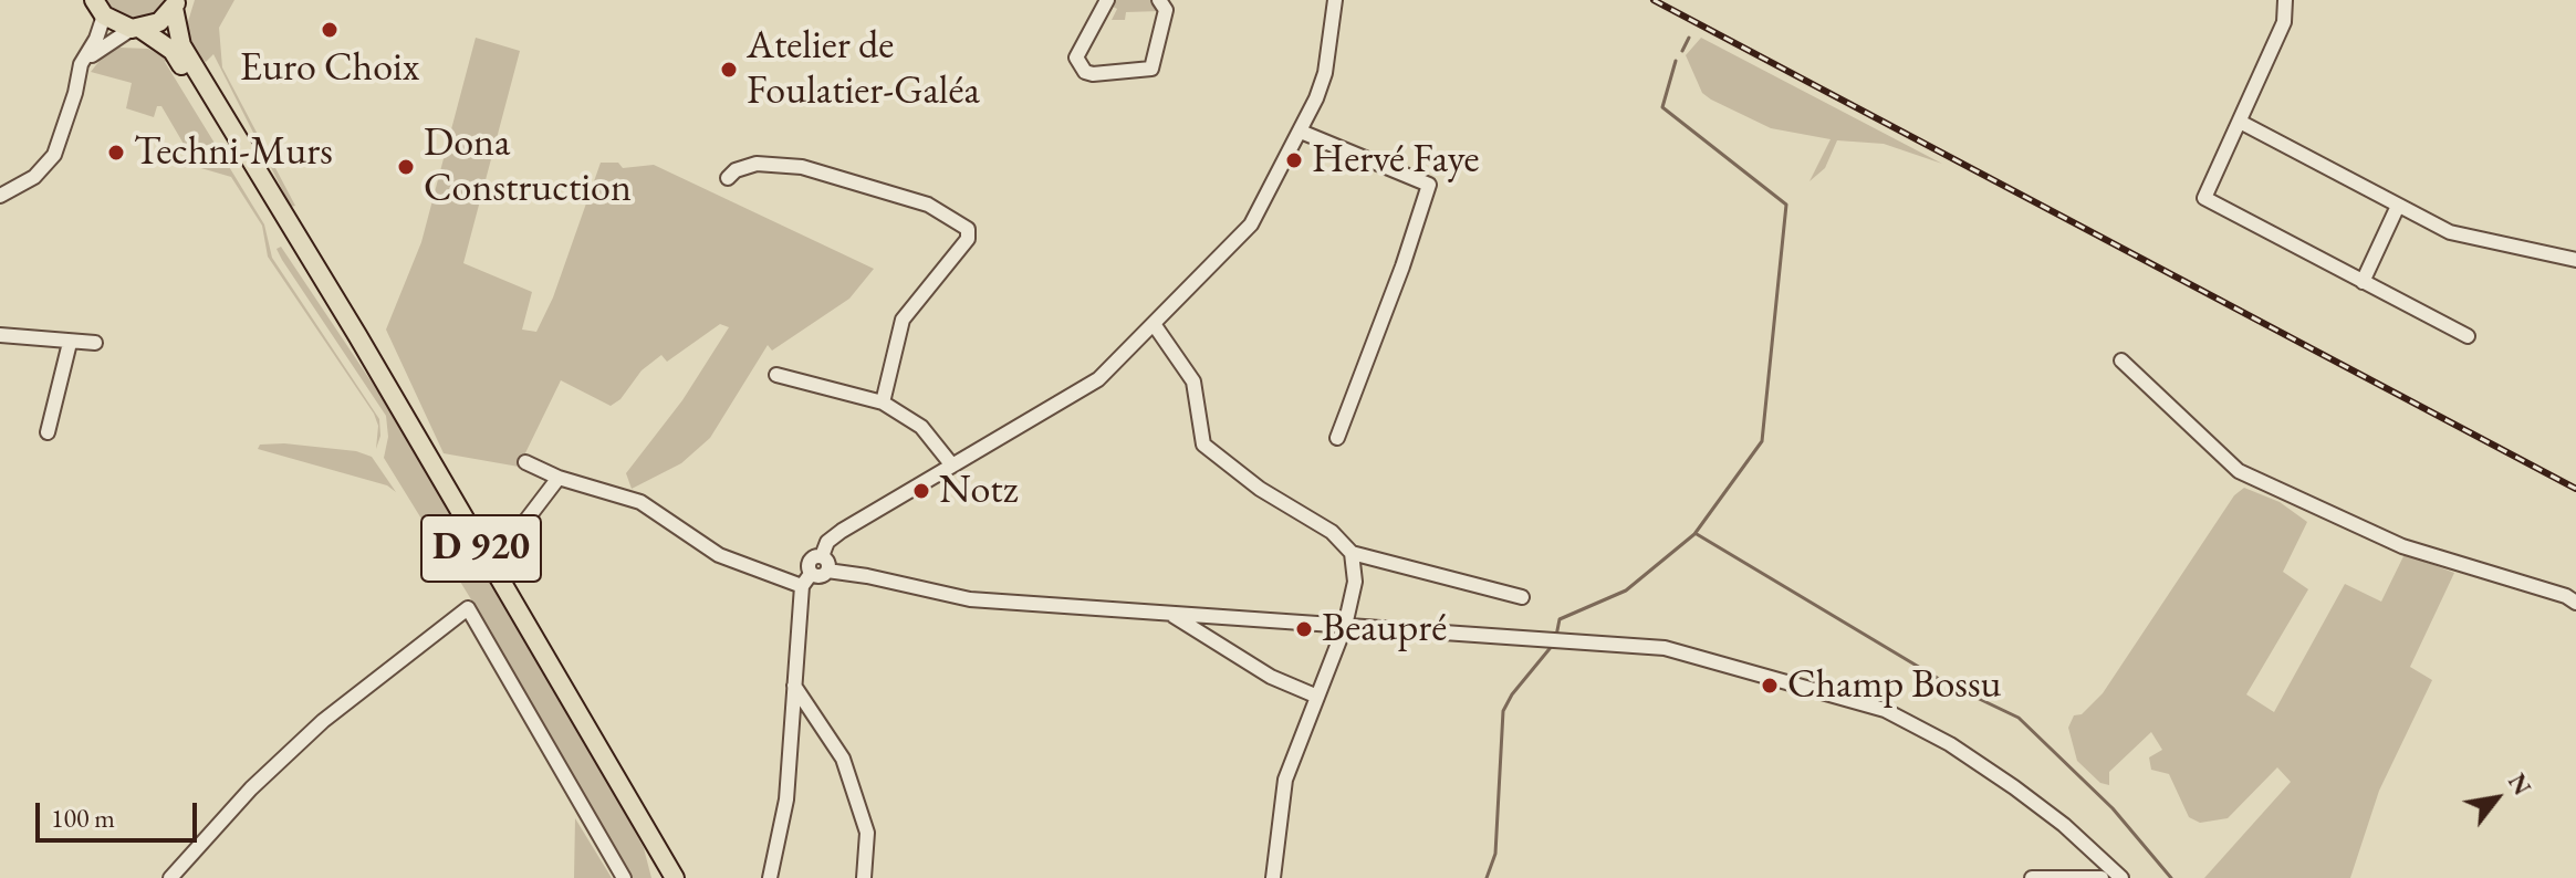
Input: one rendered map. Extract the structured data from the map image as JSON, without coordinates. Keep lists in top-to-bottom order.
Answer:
{
  "streets": {
    "main road": ["D 920"]
  },
  "places": [
    "Euro Choix",
    "Atelier de Foulatier-Galéa",
    "Techni-Murs",
    "Hervé Faye",
    "Dona Construction",
    "Notz",
    "Beaupré",
    "Champ Bossu"
  ],
  "scale_bar": "100 m",
  "north": "top right"
}
